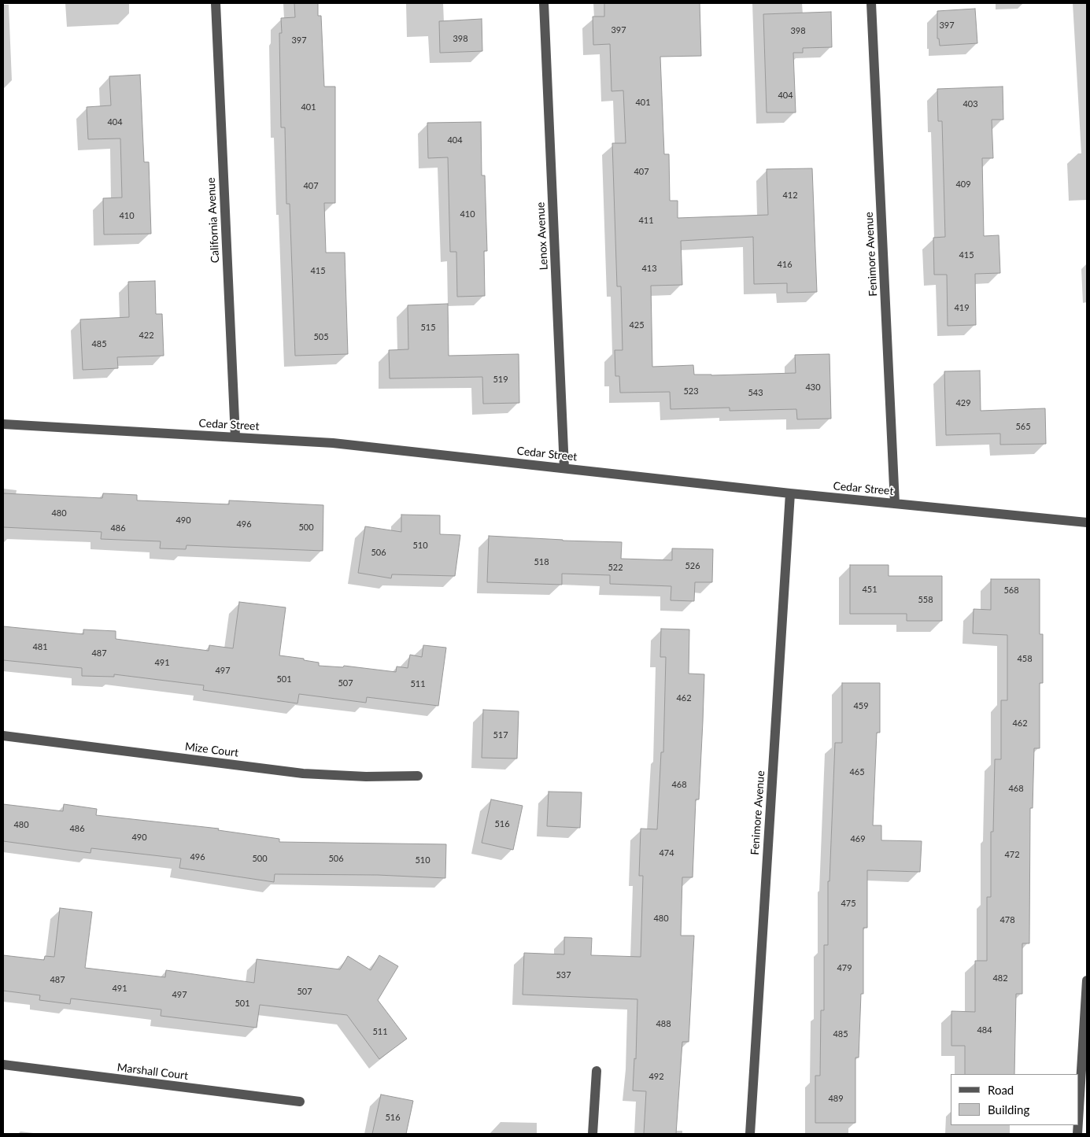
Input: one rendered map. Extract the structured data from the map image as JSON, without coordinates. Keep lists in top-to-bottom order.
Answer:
{
  "streets": {
    "street": [
      "California Avenue",
      "Lenox Avenue",
      "Fenimore Avenue",
      "Cedar Street",
      "Mize Court",
      "Marshall Court"
    ]
  },
  "crossings": [
    ["California Avenue", "Cedar Street"],
    ["Lenox Avenue", "Cedar Street"],
    ["Fenimore Avenue", "Cedar Street"]
  ],
  "house_numbers": [
    "397",
    "397",
    "398",
    "398",
    "397",
    "404",
    "401",
    "403",
    "401",
    "404",
    "404",
    "407",
    "409",
    "407",
    "412",
    "410",
    "410",
    "411",
    "415",
    "416",
    "413",
    "415",
    "419",
    "425",
    "515",
    "422",
    "505",
    "485",
    "519",
    "430",
    "523",
    "543",
    "429",
    "565",
    "480",
    "490",
    "496",
    "500",
    "486",
    "510",
    "506",
    "518",
    "526",
    "522",
    "451",
    "568",
    "558",
    "481",
    "487",
    "458",
    "491",
    "497",
    "501",
    "507",
    "511",
    "462",
    "459",
    "462",
    "517",
    "465",
    "468",
    "468",
    "516",
    "480",
    "486",
    "490",
    "469",
    "474",
    "472",
    "496",
    "500",
    "506",
    "510",
    "475",
    "480",
    "478",
    "479",
    "537",
    "482",
    "487",
    "491",
    "507",
    "497",
    "501",
    "488",
    "484",
    "511",
    "485",
    "492",
    "489",
    "516"
  ],
  "legend": ["Road", "Building"]
}
